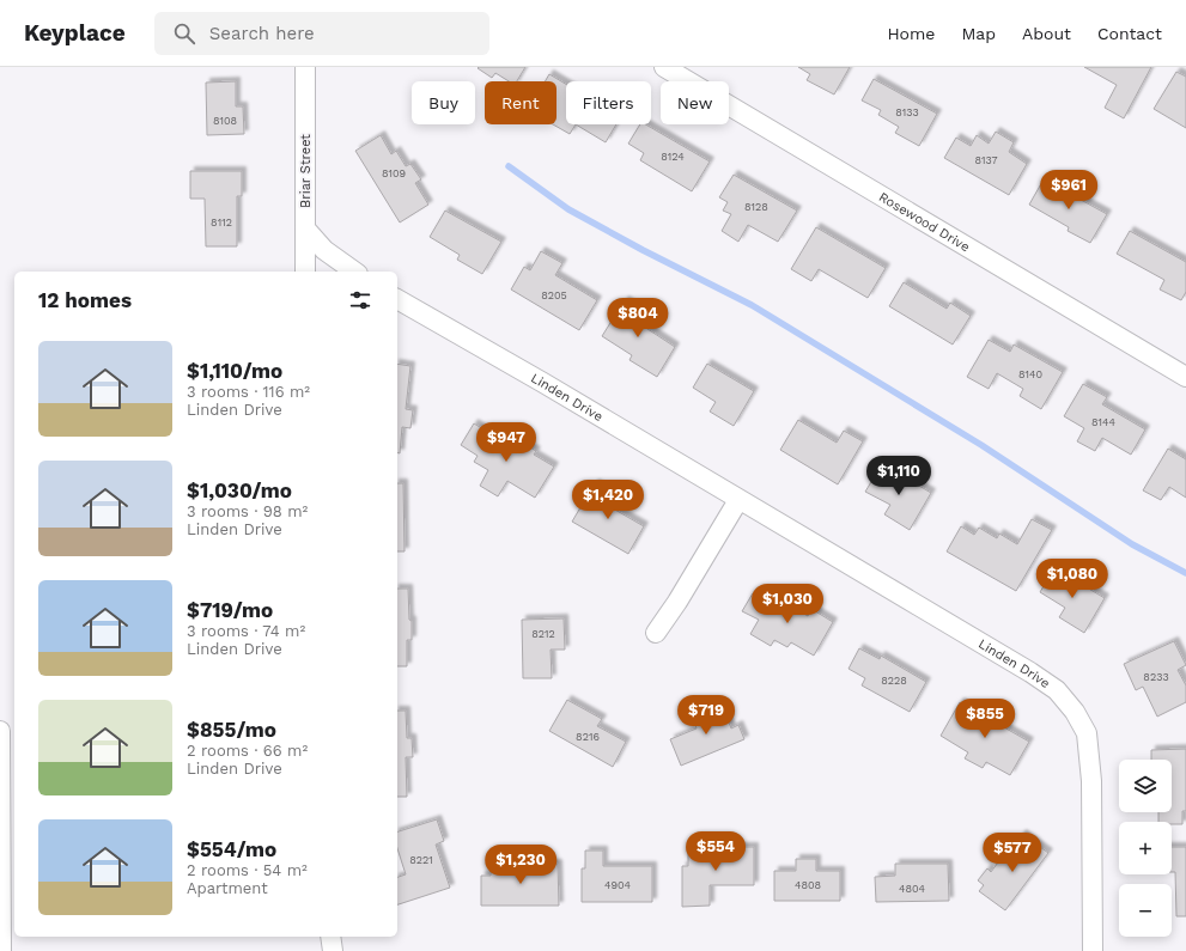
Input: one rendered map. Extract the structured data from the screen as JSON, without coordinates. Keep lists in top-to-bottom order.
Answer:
{
  "streets": {
    "street": ["Briar Street", "Rosewood Drive", "Linden Drive"]
  },
  "house_numbers": [
    "8133",
    "8108",
    "8124",
    "8137",
    "8109",
    "8128",
    "8112",
    "8205",
    "8140",
    "8144",
    "8212",
    "8233",
    "8228",
    "8216",
    "8221",
    "4904",
    "4808",
    "4804"
  ],
  "page": {
    "header": "Keyplace",
    "search": "Search here",
    "nav": [
      "Home",
      "Map",
      "About",
      "Contact"
    ],
    "chip": [
      "Buy",
      "Rent",
      "Filters",
      "New"
    ],
    "price": [
      "$961",
      "$804",
      "$947",
      "$1,110",
      "$1,420",
      "$1,080",
      "$1,030",
      "$719",
      "$855",
      "$554",
      "$577",
      "$1,230"
    ],
    "heading": "12 homes",
    "list": [
      {
        "name": "$1,110/mo",
        "note": "3 rooms · 116 m² · Linden Drive"
      },
      {
        "name": "$1,030/mo",
        "note": "3 rooms · 98 m² · Linden Drive"
      },
      {
        "name": "$719/mo",
        "note": "3 rooms · 74 m² · Linden Drive"
      },
      {
        "name": "$855/mo",
        "note": "2 rooms · 66 m² · Linden Drive"
      },
      {
        "name": "$554/mo",
        "note": "2 rooms · 54 m² · Apartment"
      }
    ],
    "map_buttons": ["+", "−"]
  }
}
